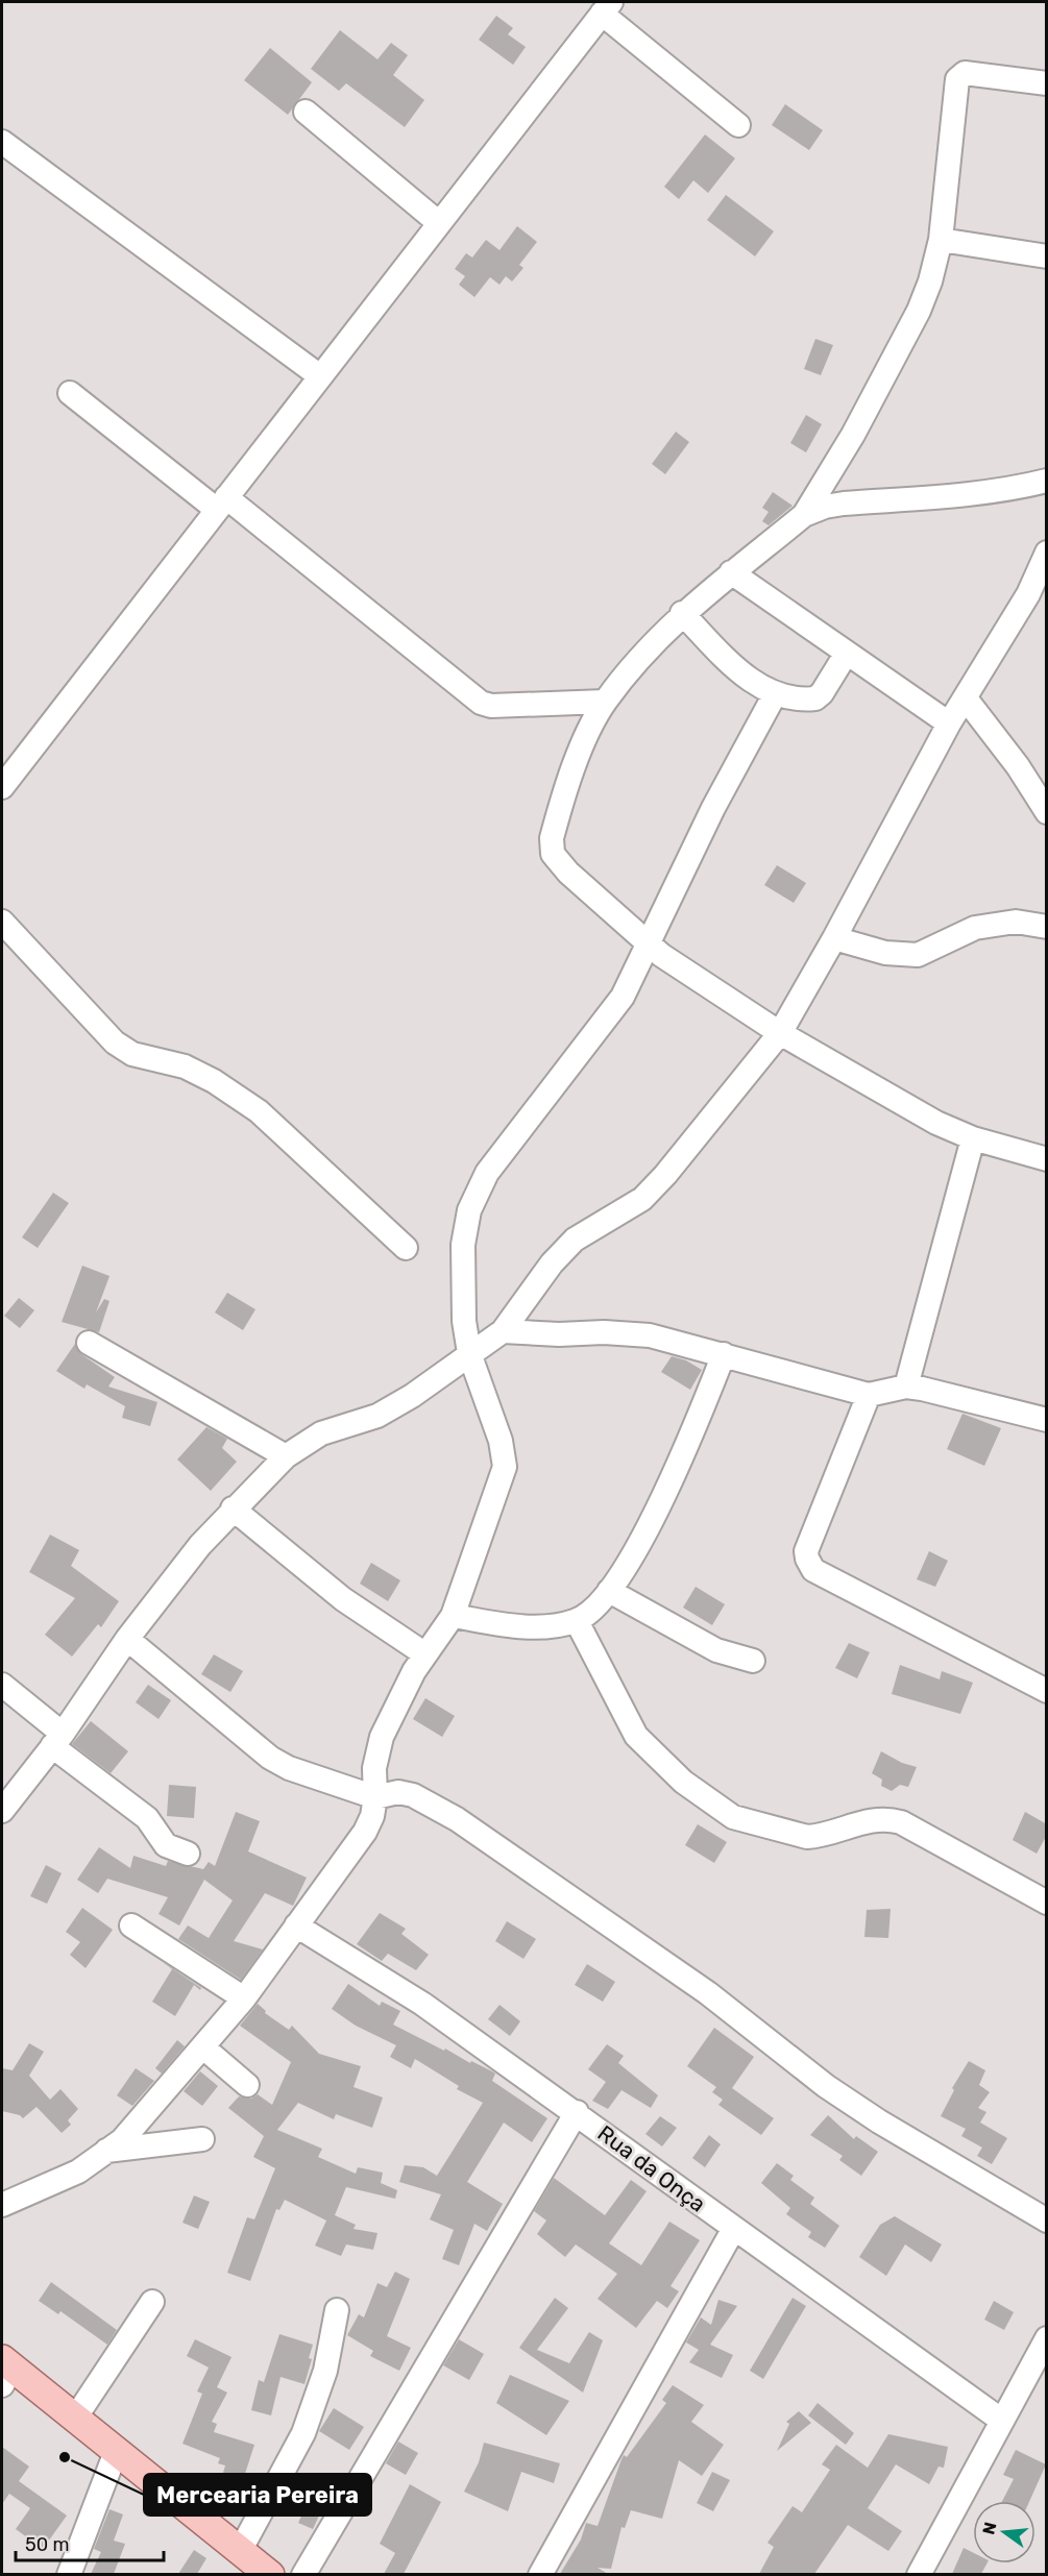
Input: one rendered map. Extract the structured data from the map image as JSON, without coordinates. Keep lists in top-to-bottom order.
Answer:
{
  "streets": {
    "street": ["Rua da Onça"]
  },
  "places": ["Mercearia Pereira"],
  "scale_bar": "50 m",
  "north": "left"
}
